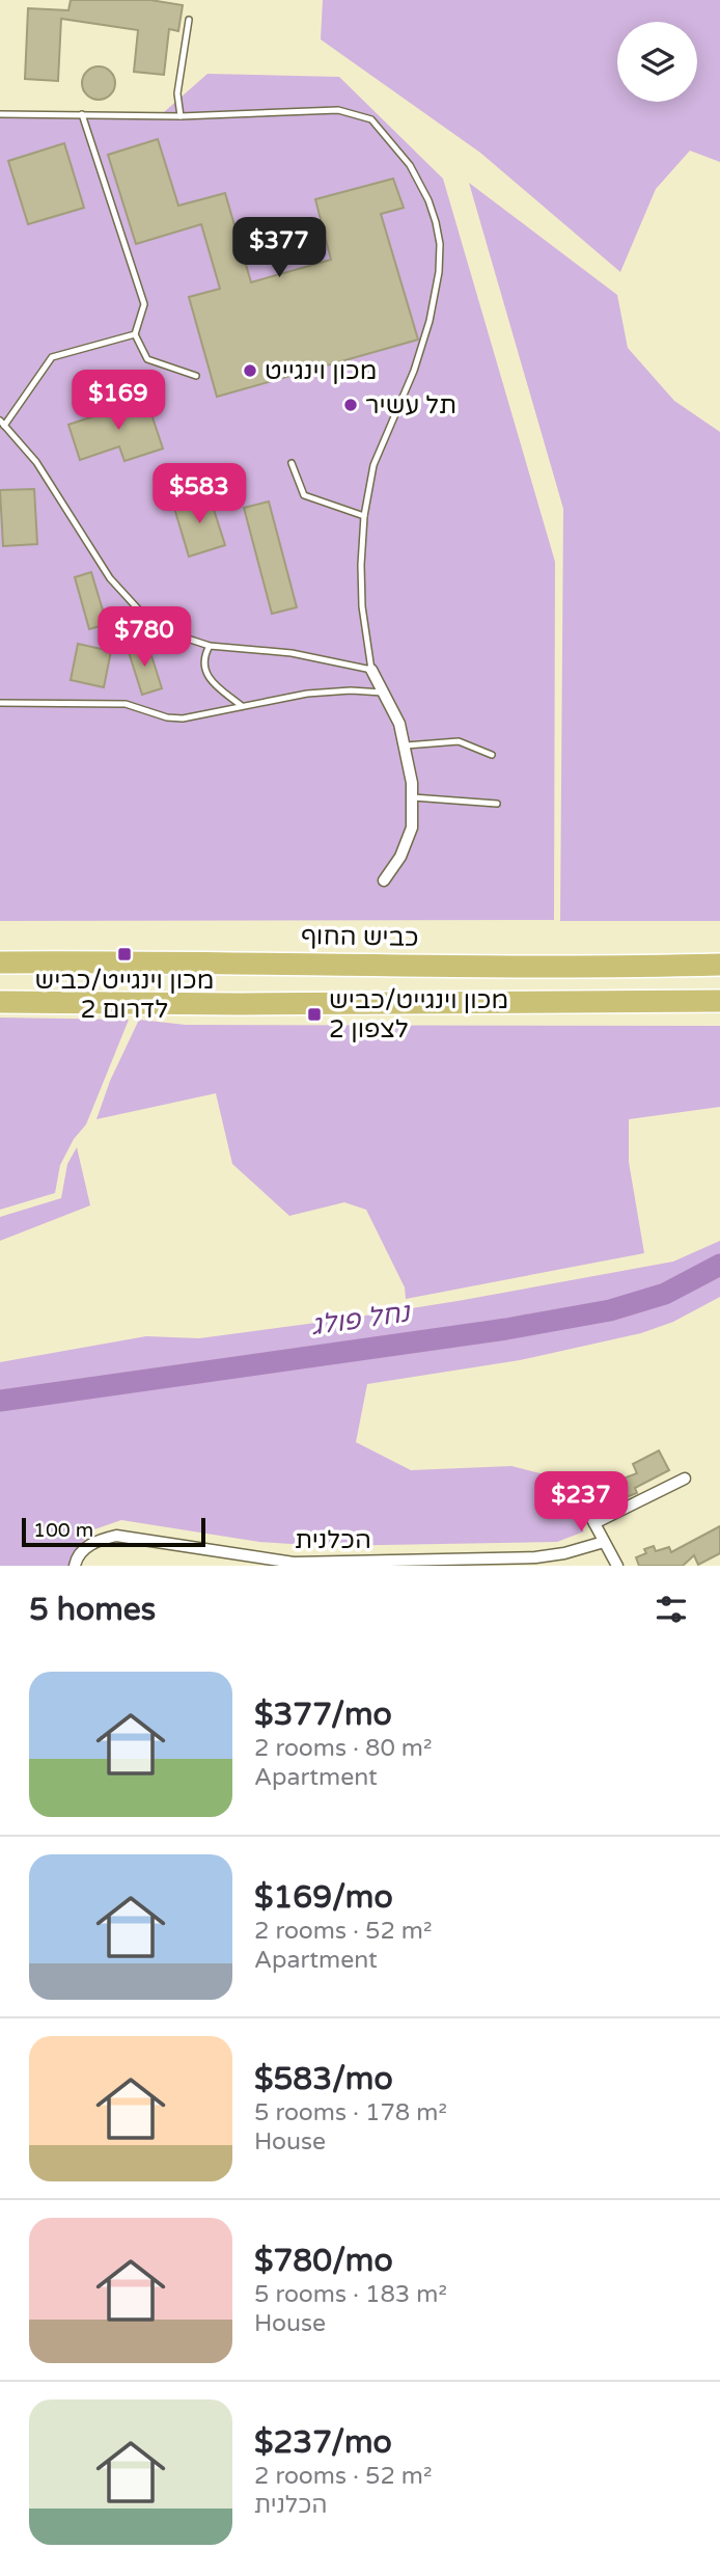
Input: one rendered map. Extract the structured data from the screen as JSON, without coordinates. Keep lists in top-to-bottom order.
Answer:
{
  "streets": {
    "highway": ["כביש החוף"],
    "street": ["הכלנית"]
  },
  "water": ["נחל פולג"],
  "places": {
    "other": ["מכון וינגייט", "תל עשיר"],
    "transit": ["מכון וינגייט/כביש 2 לדרום", "מכון וינגייט/כביש 2 לצפון"]
  },
  "scale_bar": "100 m",
  "page": {
    "price": [
      "$377",
      "$169",
      "$583",
      "$780",
      "$237"
    ],
    "scale": "100 m",
    "heading": "5 homes",
    "list": [
      {
        "name": "$377/mo",
        "note": "2 rooms · 80 m² · Apartment"
      },
      {
        "name": "$169/mo",
        "note": "2 rooms · 52 m² · Apartment"
      },
      {
        "name": "$583/mo",
        "note": "5 rooms · 178 m² · House"
      },
      {
        "name": "$780/mo",
        "note": "5 rooms · 183 m² · House"
      },
      {
        "name": "$237/mo",
        "note": "2 rooms · 52 m² · הכלנית"
      }
    ]
  }
}
